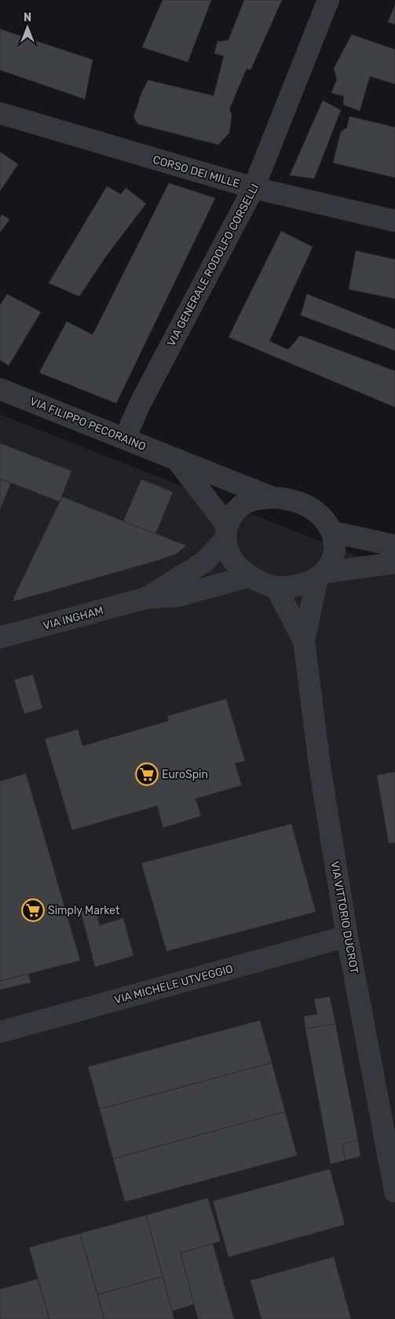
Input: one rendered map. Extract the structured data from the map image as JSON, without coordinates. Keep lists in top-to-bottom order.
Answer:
{
  "streets": {
    "street": [
      "CORSO DEI MILLE",
      "VIA GENERALE RODOLFO CORSELLI",
      "VIA FILIPPO PECORAINO",
      "VIA INGHAM",
      "VIA VITTORIO DUCROT",
      "VIA MICHELE UTVEGGIO"
    ]
  },
  "crossings": [
    ["CORSO DEI MILLE", "VIA GENERALE RODOLFO CORSELLI"],
    ["VIA GENERALE RODOLFO CORSELLI", "VIA FILIPPO PECORAINO"],
    ["VIA VITTORIO DUCROT", "VIA MICHELE UTVEGGIO"]
  ],
  "places": {
    "supermarket": ["EuroSpin", "Simply Market"]
  },
  "north": "top"
}
